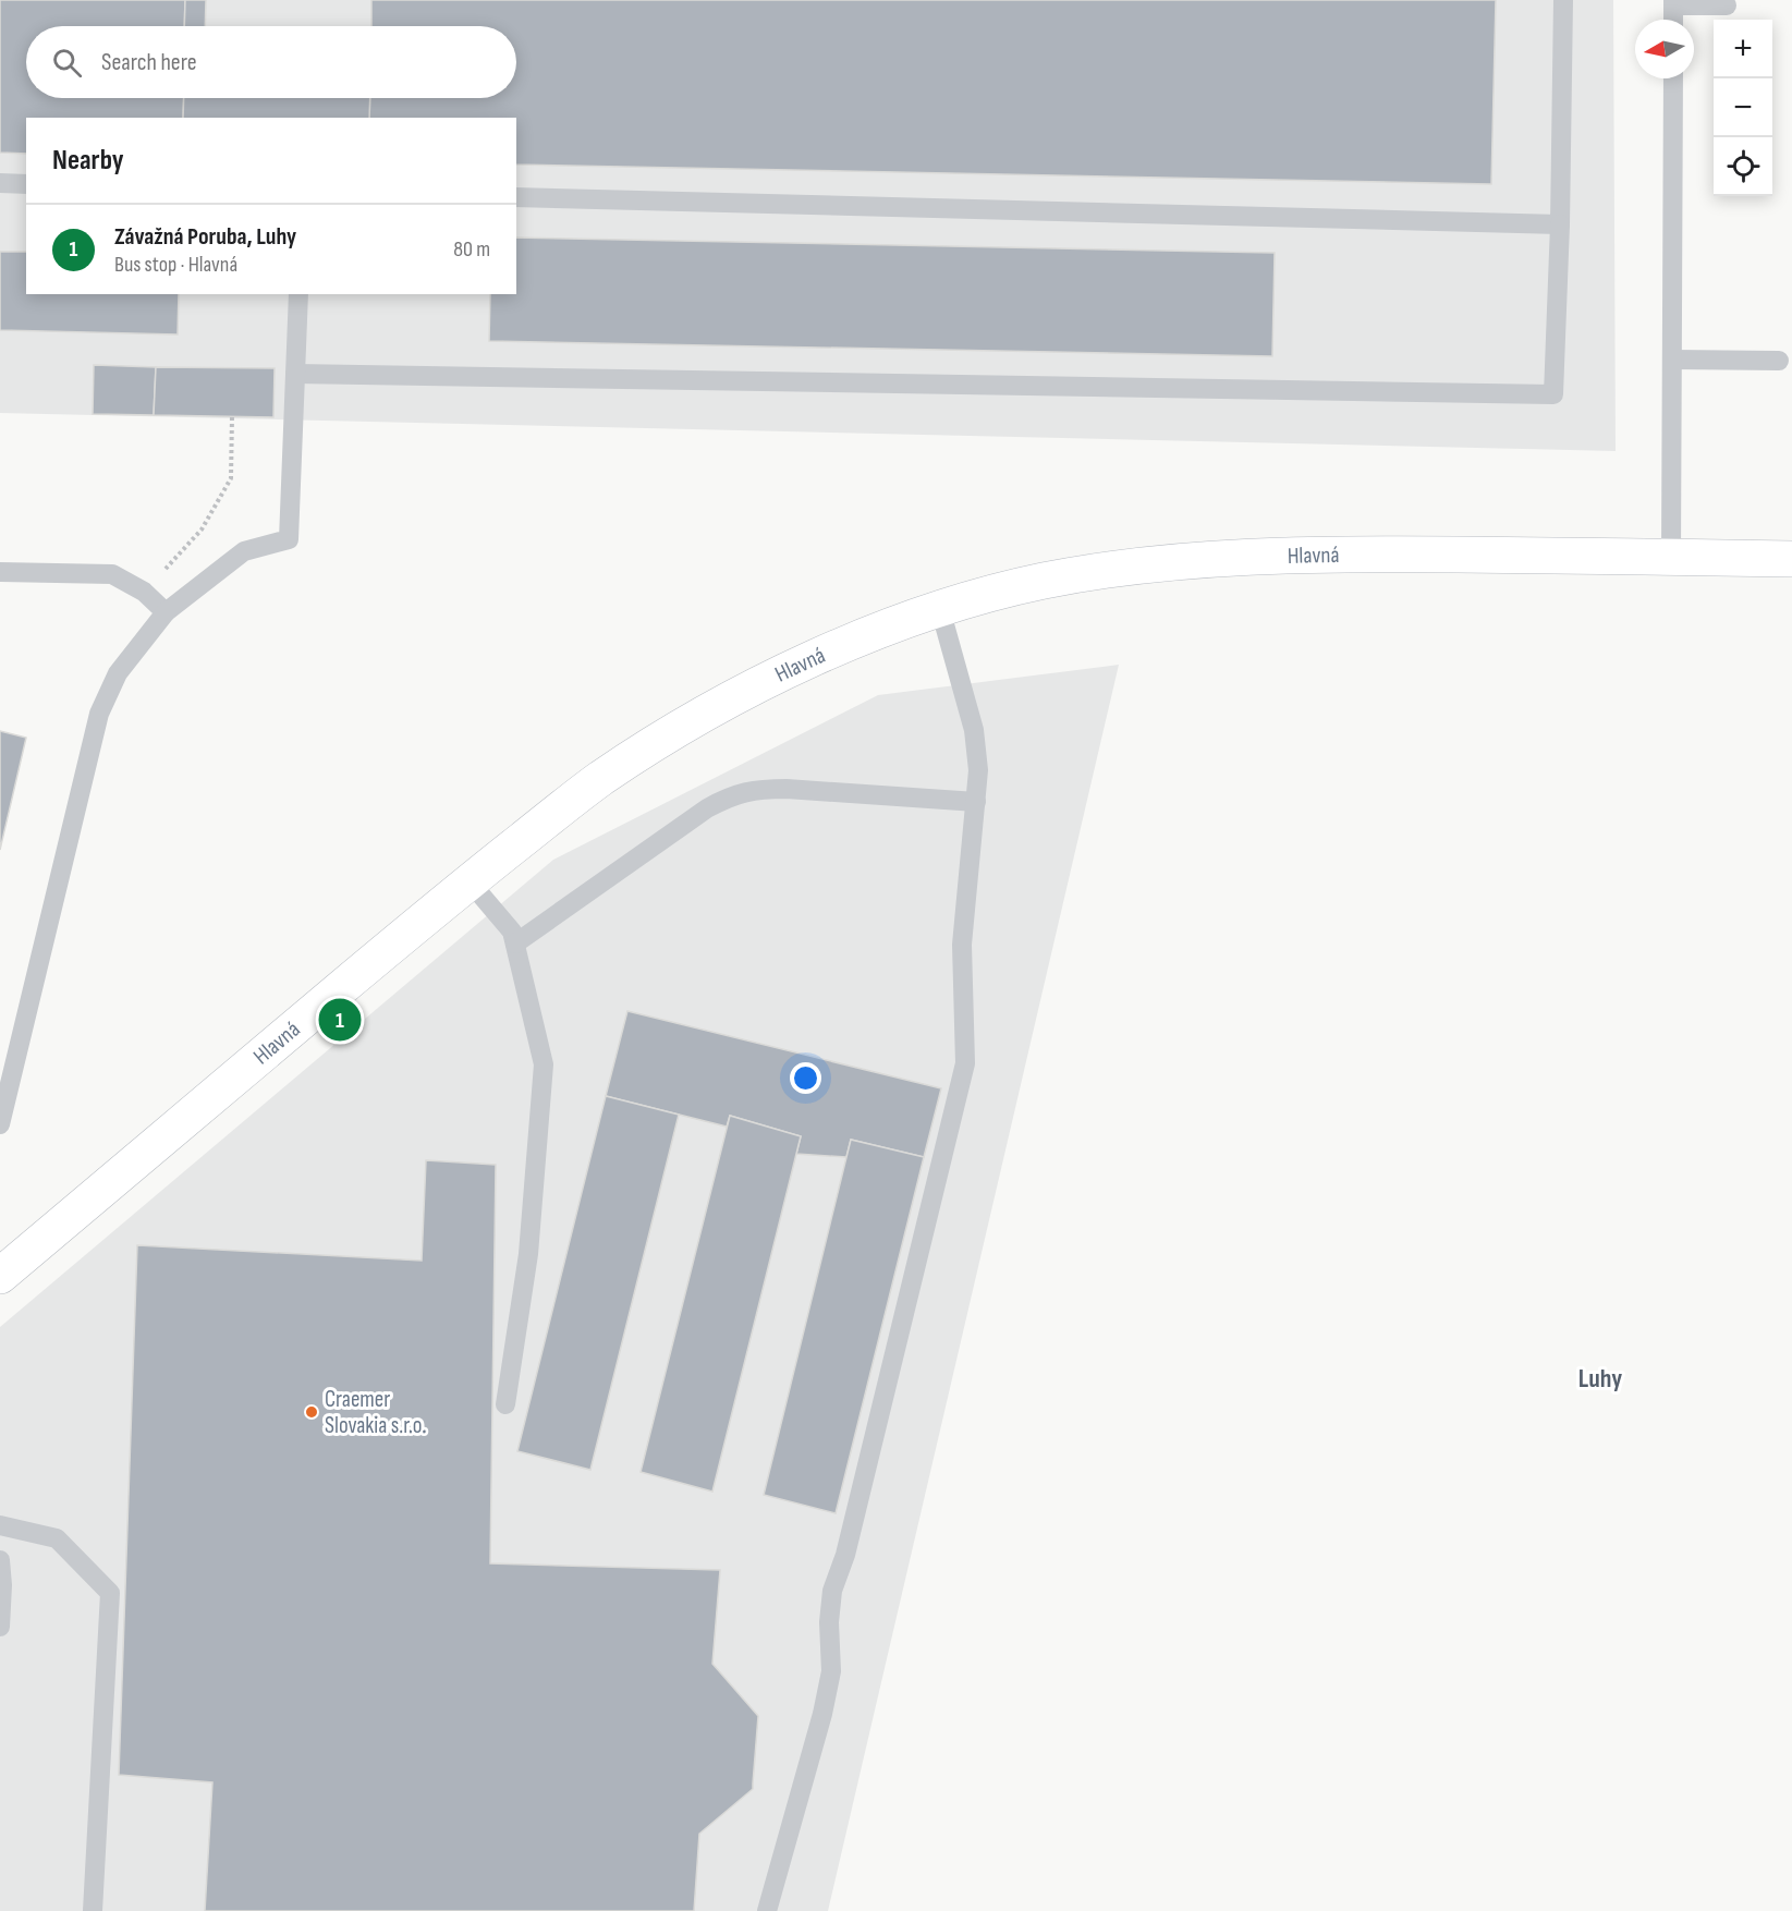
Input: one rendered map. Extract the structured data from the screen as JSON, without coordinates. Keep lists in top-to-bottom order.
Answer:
{
  "streets": {
    "street": ["Hlavná"]
  },
  "districts": ["Luhy"],
  "places": ["Craemer Slovakia s.r.o."],
  "north": "left",
  "page": {
    "map_buttons": ["+", "−"],
    "search": "Search here",
    "heading": "Nearby",
    "list": [
      {
        "mark": "1",
        "name": "Závažná Poruba, Luhy",
        "note": "Bus stop · Hlavná",
        "value": "80 m"
      }
    ],
    "pins": "1"
  }
}
